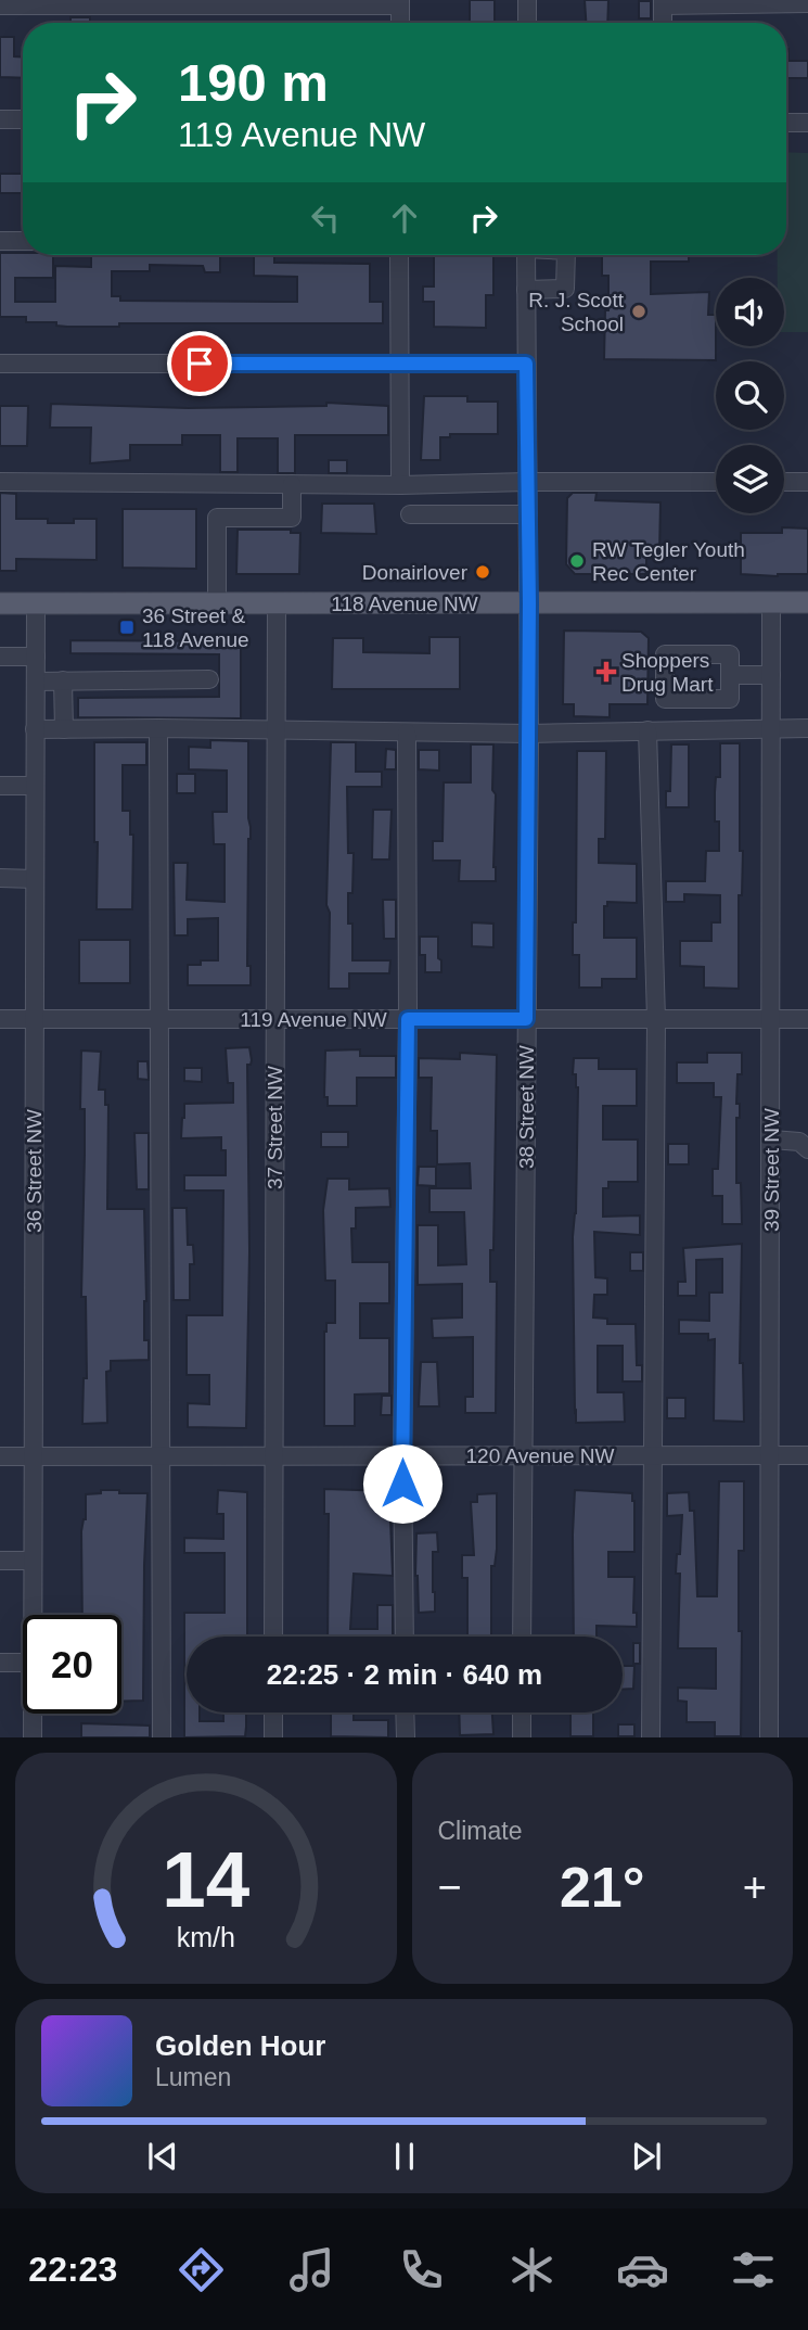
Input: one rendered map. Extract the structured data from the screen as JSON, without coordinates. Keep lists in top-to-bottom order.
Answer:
{
  "streets": {
    "main road": ["118 Avenue NW"],
    "street": [
      "119 Avenue NW",
      "38 Street NW",
      "37 Street NW",
      "39 Street NW",
      "36 Street NW",
      "120 Avenue NW"
    ]
  },
  "crossings": [
    ["118 Avenue NW", "38 Street NW"],
    ["118 Avenue NW", "37 Street NW"],
    ["118 Avenue NW", "39 Street NW"],
    ["118 Avenue NW", "36 Street NW"],
    ["119 Avenue NW", "38 Street NW"],
    ["119 Avenue NW", "37 Street NW"],
    ["119 Avenue NW", "39 Street NW"],
    ["119 Avenue NW", "36 Street NW"],
    ["38 Street NW", "120 Avenue NW"],
    ["37 Street NW", "120 Avenue NW"],
    ["39 Street NW", "120 Avenue NW"],
    ["36 Street NW", "120 Avenue NW"]
  ],
  "places": {
    "other": ["R. J. Scott School", "RW Tegler Youth Rec Center", "Donairlover"],
    "transit": ["36 Street & 118 Avenue"],
    "health": ["Shoppers Drug Mart"]
  },
  "page": {
    "turn": ["190 m", "119 Avenue NW"],
    "limit": "20",
    "trip": "22:25 · 2 min · 640 m",
    "tile": "Climate",
    "heat": ["−", "21°", "+"],
    "song": ["Golden Hour", "Lumen"],
    "tabs": "22:23",
    "gauge": ["14", "km/h"]
  }
}
